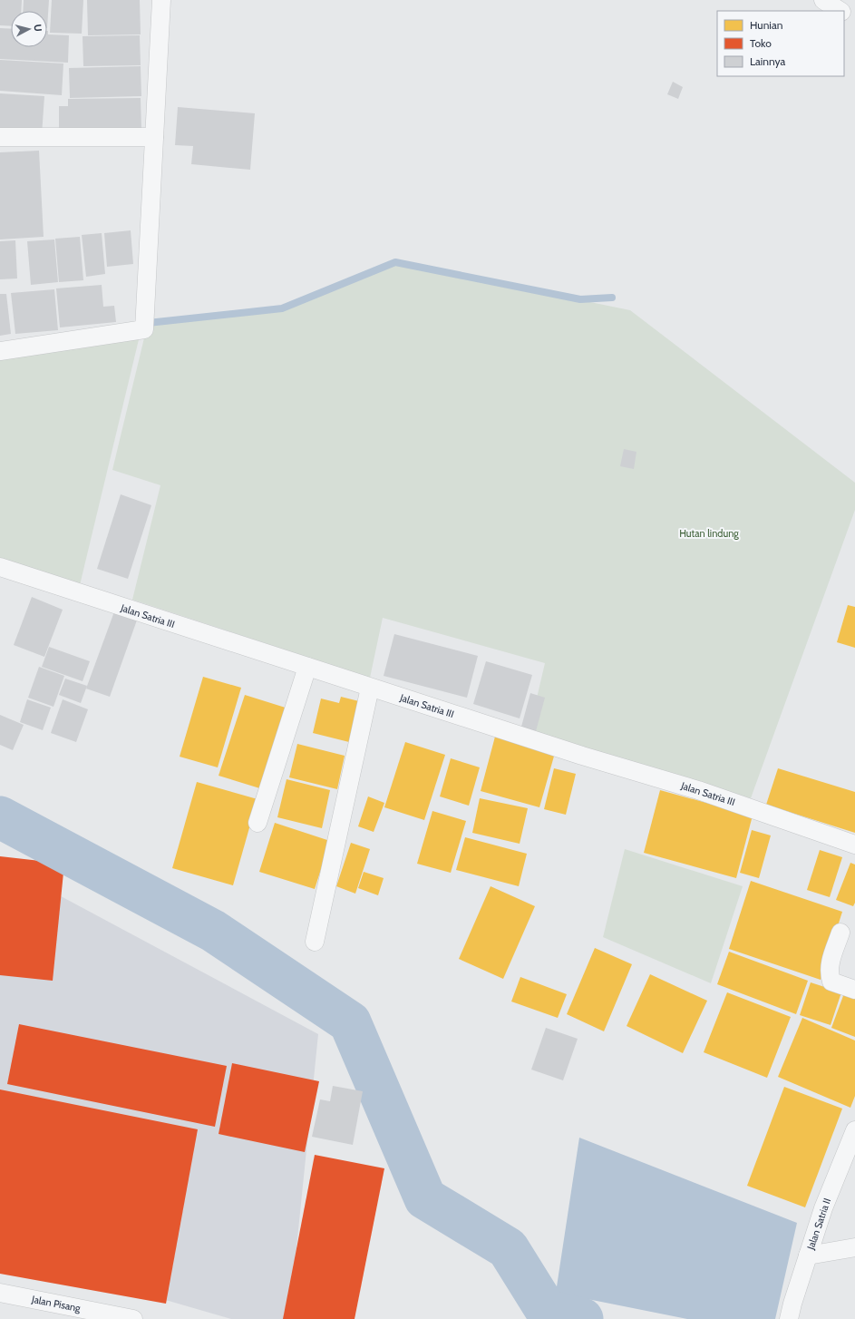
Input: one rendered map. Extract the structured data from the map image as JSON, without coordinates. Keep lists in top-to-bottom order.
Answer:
{
  "streets": {
    "street": ["Jalan Satria III", "Jalan Satria II", "Jalan Pisang"]
  },
  "parks": ["Hutan lindung"],
  "legend": ["Hunian", "Toko", "Lainnya"],
  "north": "right"
}
